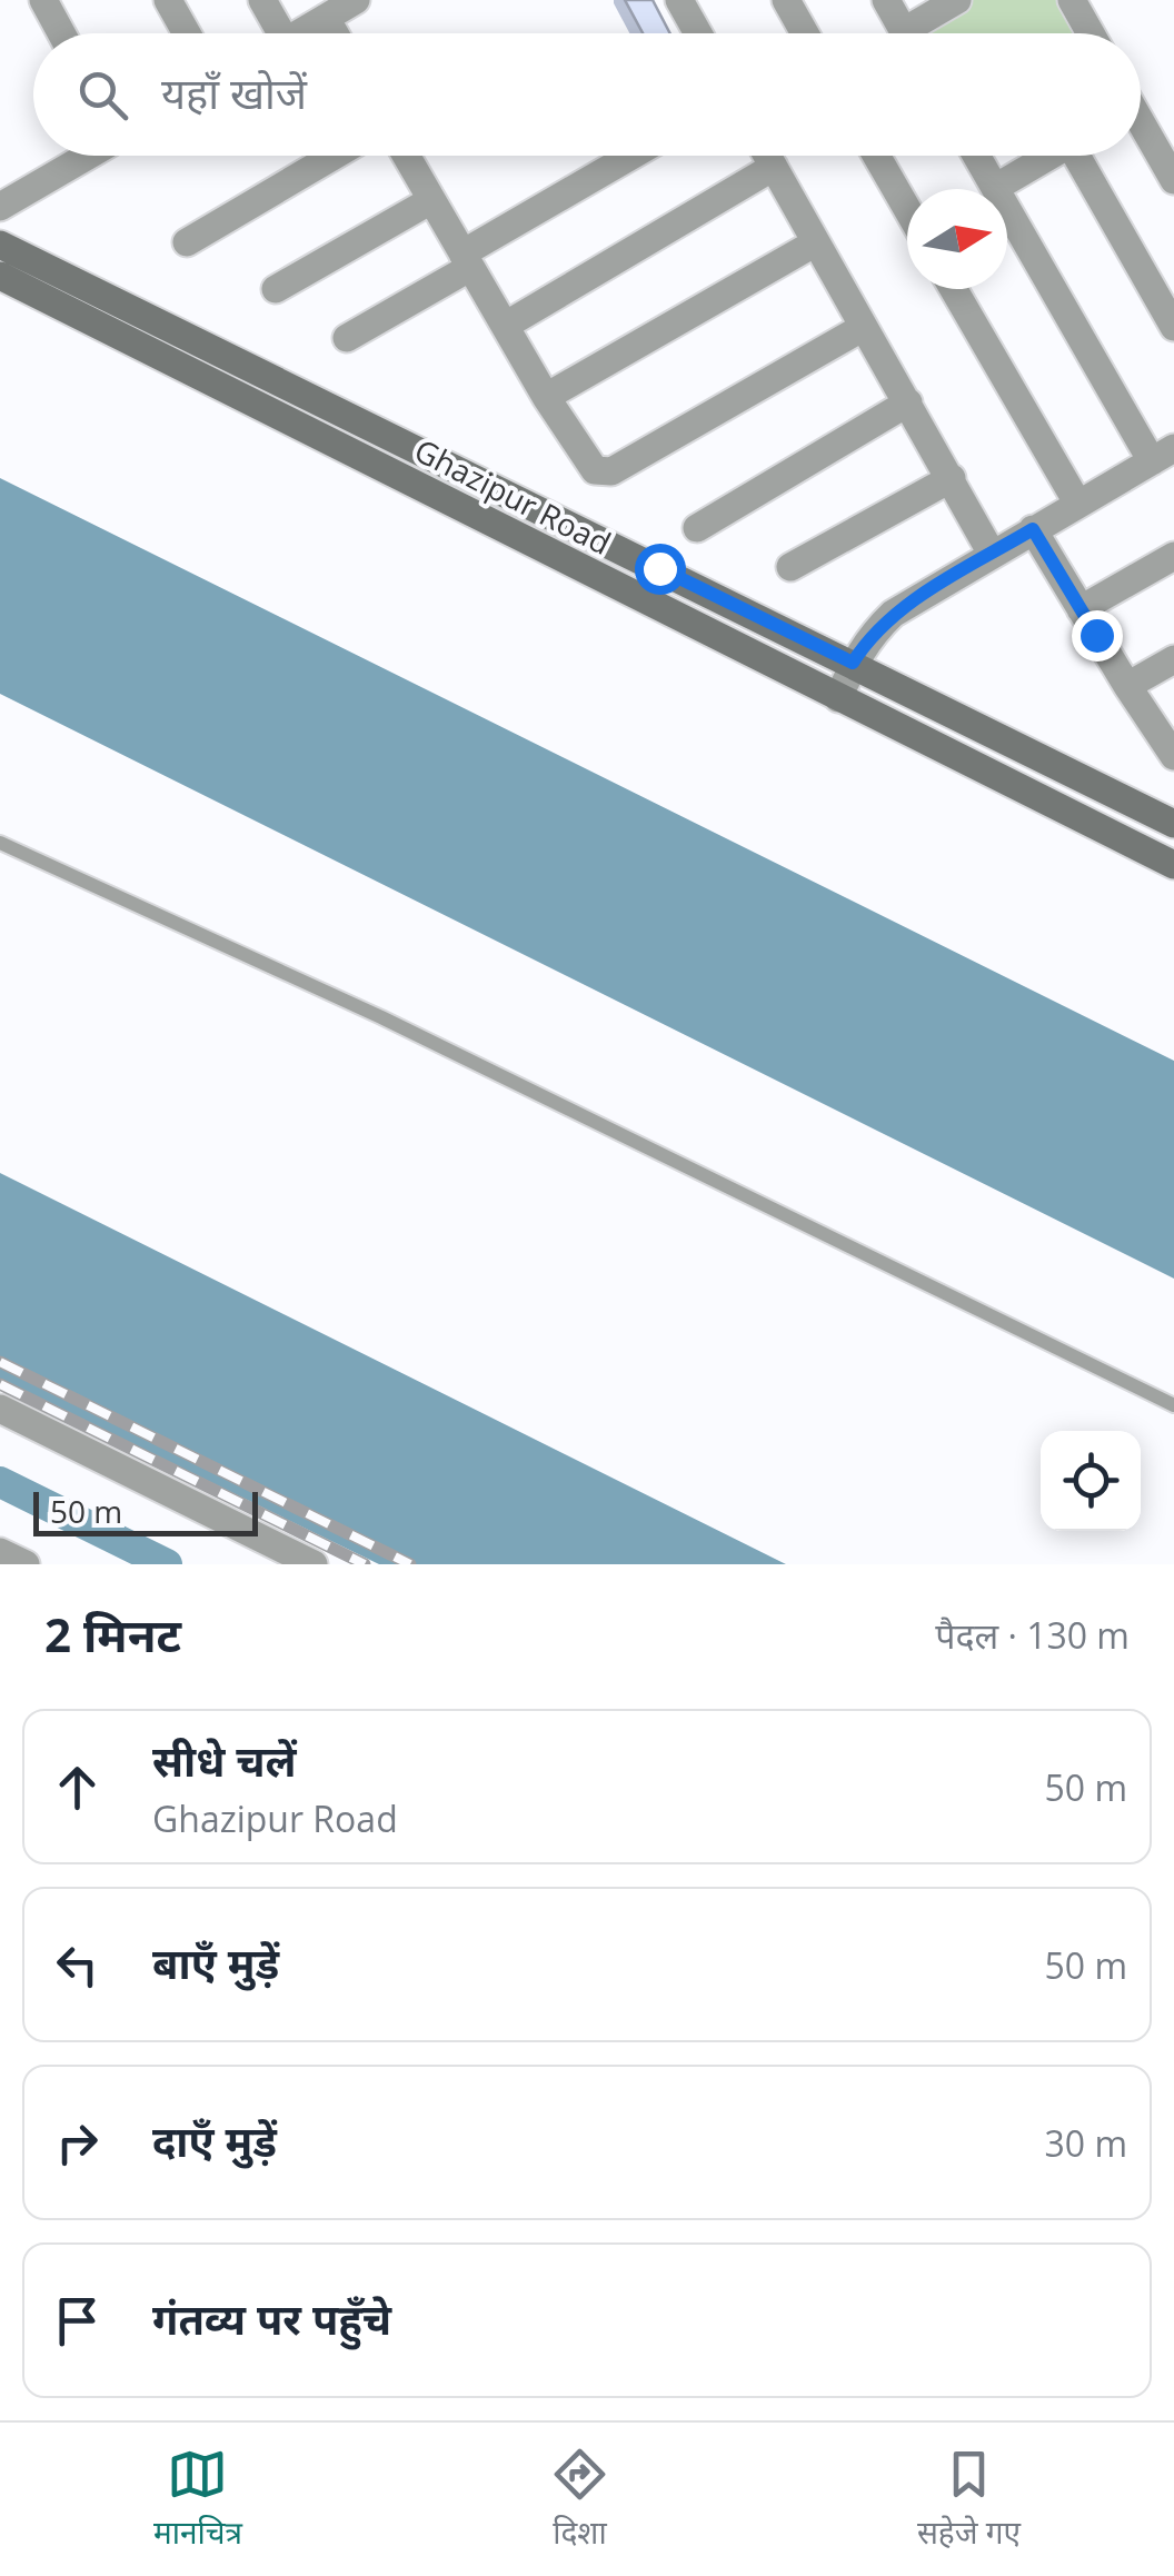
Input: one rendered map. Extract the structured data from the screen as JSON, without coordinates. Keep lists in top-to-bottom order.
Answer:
{
  "streets": {
    "main road": ["Ghazipur Road"]
  },
  "scale_bar": "50 m",
  "north": "right",
  "page": {
    "search": "यहाँ खोजें",
    "scale": "50 m",
    "heading": ["2 मिनट", "पैदल · 130 m"],
    "list": [
      ["सीधे चलें", "Ghazipur Road", "50 m"],
      ["बाएँ मुड़ें", "50 m"],
      ["दाएँ मुड़ें", "30 m"],
      "गंतव्य पर पहुँचे"
    ],
    "nav": ["मानचित्र", "दिशा", "सहेजे गए"]
  }
}
